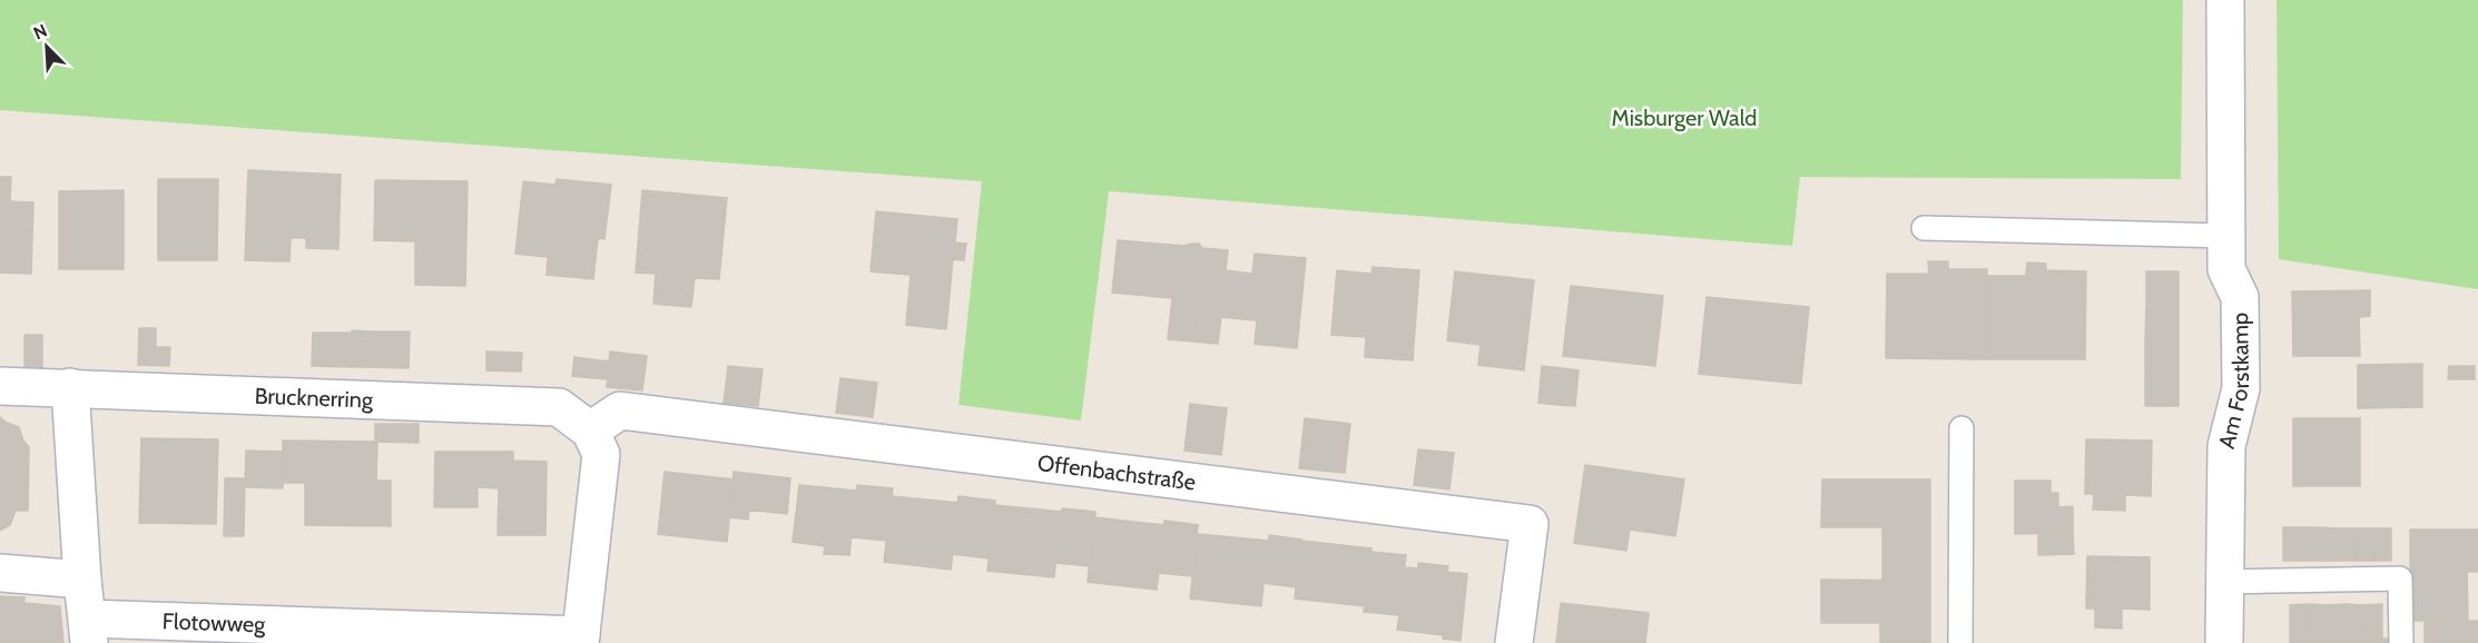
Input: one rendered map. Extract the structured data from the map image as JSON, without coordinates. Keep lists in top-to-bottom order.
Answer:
{
  "streets": {
    "street": [
      "Am Forstkamp",
      "Brucknerring",
      "Offenbachstraße",
      "Flotowweg"
    ]
  },
  "crossings": [
    ["Brucknerring", "Offenbachstraße"]
  ],
  "parks": ["Misburger Wald"],
  "north": "top left"
}
